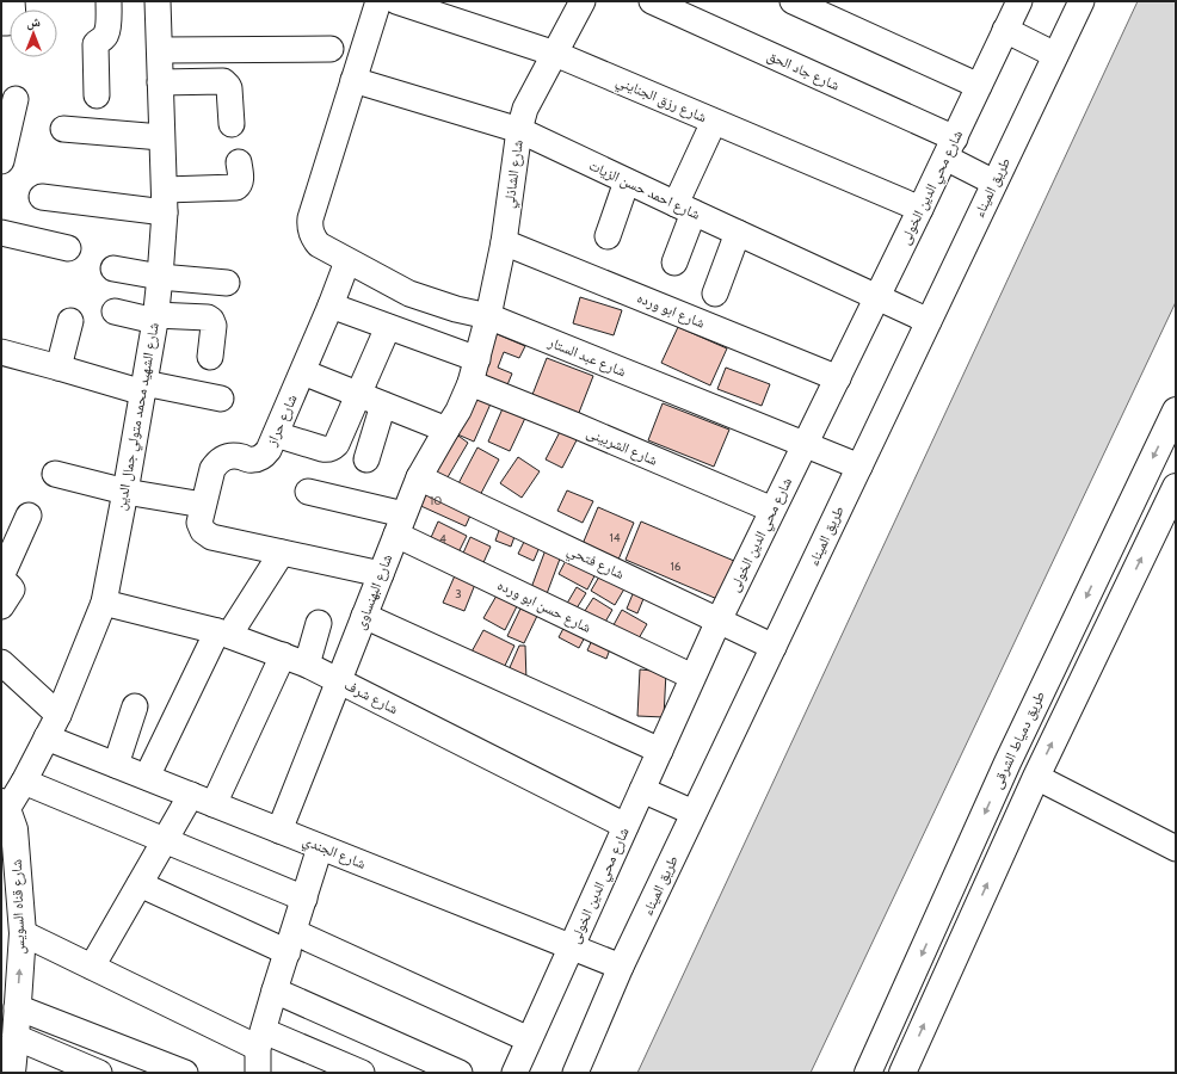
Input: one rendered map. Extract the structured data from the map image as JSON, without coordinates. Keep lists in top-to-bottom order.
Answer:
{
  "streets": {
    "main road": ["طريق دمياط الشرقى", "شارع قناه السويس"],
    "street": [
      "شارع جاد الحق",
      "شارع رزق الجنايني",
      "شارع الشاذلي",
      "شارع محي الدين الخولى",
      "طريق الميناء",
      "شارع احمد حسن الزيات",
      "شارع ابو ورده",
      "شارع عبد الستار",
      "شارع الشهيد محمد متولي جمال الدين",
      "شارع حراز",
      "شارع الشربينى",
      "شارع فتحي",
      "شارع البهنساوى",
      "شارع حسن ابو ورده",
      "شارع شرف",
      "شارع الجندي"
    ]
  },
  "crossings": [
    ["شارع جاد الحق", "شارع محي الدين الخولى"],
    ["شارع جاد الحق", "طريق الميناء"],
    ["شارع رزق الجنايني", "شارع الشاذلي"],
    ["شارع رزق الجنايني", "شارع محي الدين الخولى"],
    ["شارع الشاذلي", "شارع احمد حسن الزيات"],
    ["شارع الشاذلي", "شارع ابو ورده"],
    ["شارع الشاذلي", "شارع عبد الستار"],
    ["شارع الشاذلي", "شارع البهنساوى"],
    ["شارع محي الدين الخولى", "شارع احمد حسن الزيات"],
    ["شارع محي الدين الخولى", "شارع ابو ورده"],
    ["شارع محي الدين الخولى", "شارع عبد الستار"],
    ["شارع محي الدين الخولى", "شارع الشربينى"],
    ["شارع محي الدين الخولى", "شارع فتحي"],
    ["شارع محي الدين الخولى", "شارع حسن ابو ورده"],
    ["شارع محي الدين الخولى", "شارع شرف"],
    ["شارع محي الدين الخولى", "شارع الجندي"],
    ["طريق الميناء", "شارع احمد حسن الزيات"],
    ["طريق الميناء", "شارع عبد الستار"],
    ["طريق الميناء", "شارع فتحي"],
    ["طريق الميناء", "شارع الجندي"],
    ["شارع احمد حسن الزيات", "شارع عبد الستار"],
    ["شارع عبد الستار", "شارع حراز"],
    ["شارع الشهيد محمد متولي جمال الدين", "شارع شرف"],
    ["شارع الشهيد محمد متولي جمال الدين", "شارع الجندي"],
    ["شارع الشهيد محمد متولي جمال الدين", "شارع قناه السويس"],
    ["شارع الشربينى", "شارع البهنساوى"],
    ["شارع فتحي", "شارع البهنساوى"],
    ["شارع البهنساوى", "شارع حسن ابو ورده"],
    ["شارع البهنساوى", "شارع شرف"],
    ["شارع البهنساوى", "شارع الجندي"]
  ],
  "house_numbers": [
    "10",
    "14",
    "4",
    "16",
    "3"
  ],
  "north": "top"
}
